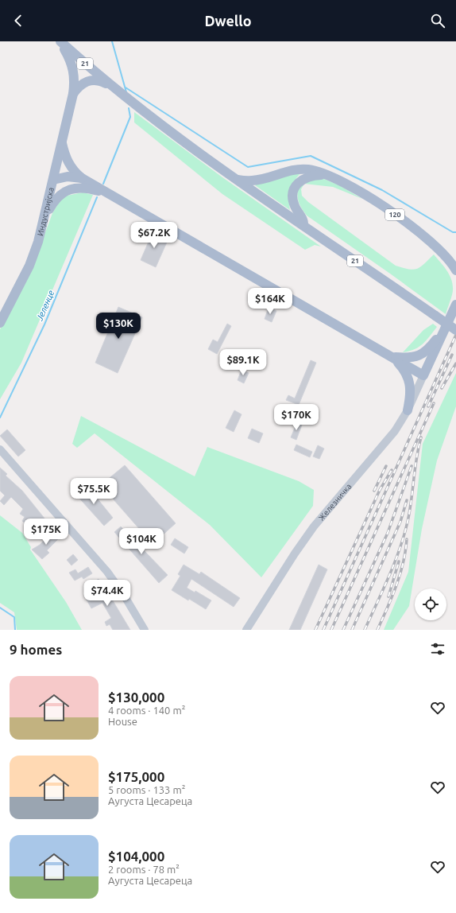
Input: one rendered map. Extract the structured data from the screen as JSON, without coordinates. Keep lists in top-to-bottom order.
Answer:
{
  "streets": {
    "main road": ["21", "Индустријска", "120"],
    "street": ["Железничка"]
  },
  "crossings": [
    ["21", "Индустријска"],
    ["21", "120"]
  ],
  "water": ["Јеленце"],
  "page": {
    "header": "Dwello",
    "price": [
      "$67.2K",
      "$164K",
      "$130K",
      "$89.1K",
      "$170K",
      "$75.5K",
      "$175K",
      "$104K",
      "$74.4K"
    ],
    "heading": "9 homes",
    "list": [
      {
        "name": "$130,000",
        "note": "4 rooms · 140 m² · House"
      },
      {
        "name": "$175,000",
        "note": "5 rooms · 133 m² · Аугуста Цесареца"
      },
      {
        "name": "$104,000",
        "note": "2 rooms · 78 m² · Аугуста Цесареца"
      }
    ]
  }
}
